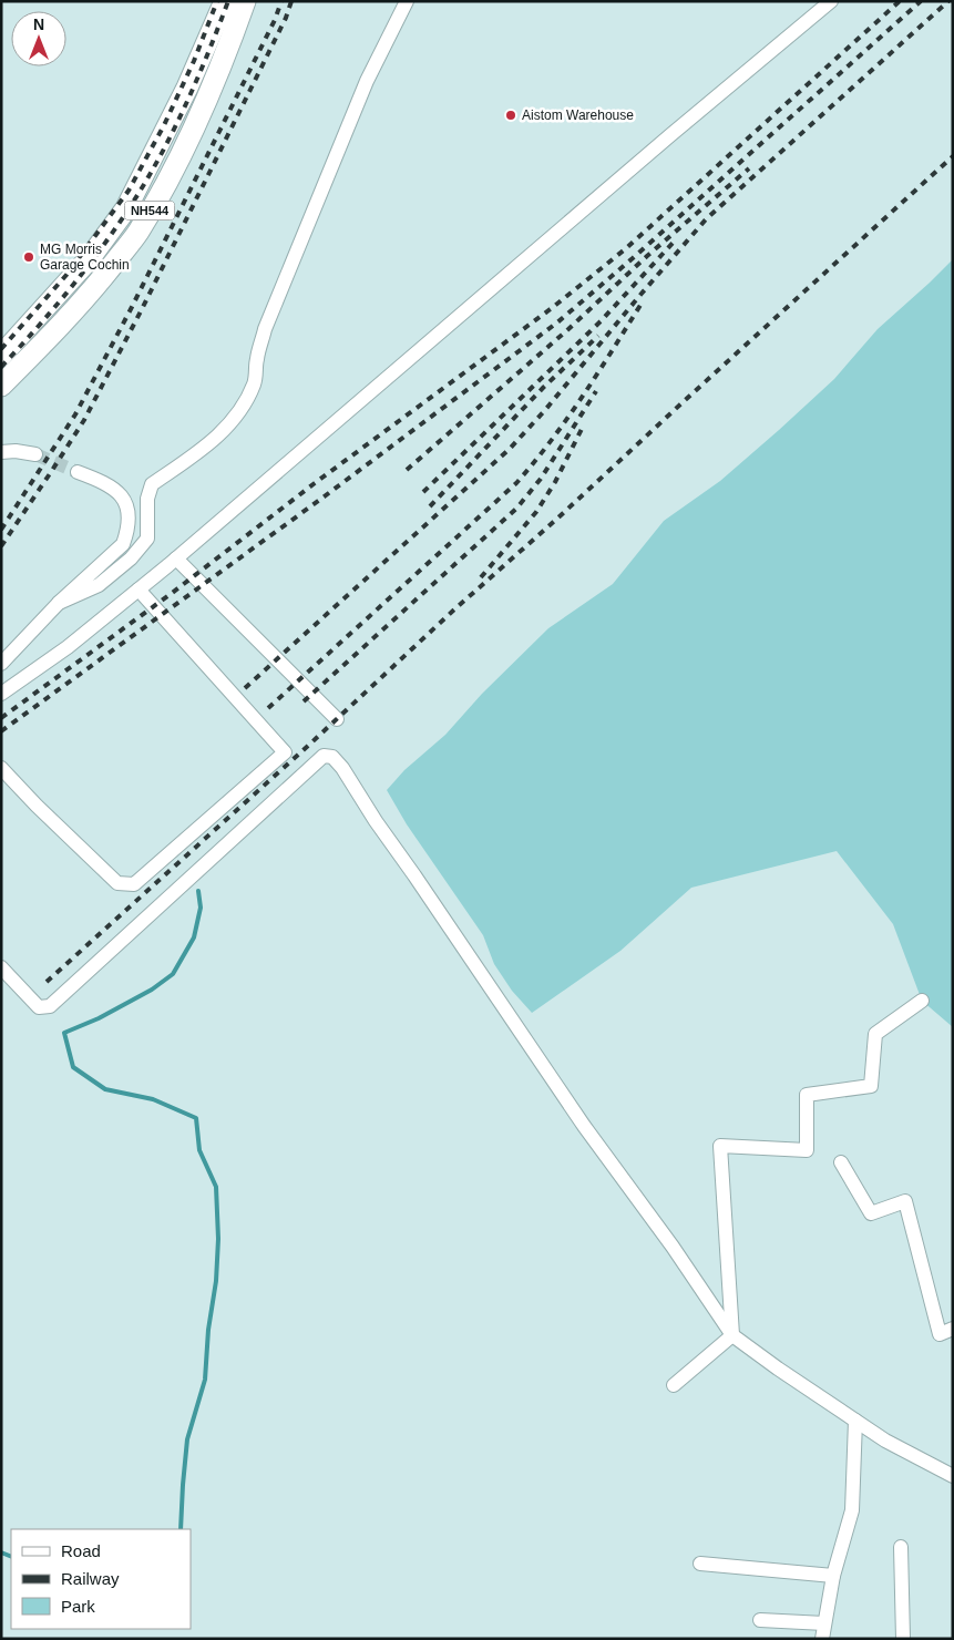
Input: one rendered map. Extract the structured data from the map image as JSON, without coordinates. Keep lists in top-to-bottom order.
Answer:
{
  "streets": {
    "highway": ["NH544"]
  },
  "places": ["Aistom Warehouse", "MG Morris Garage Cochin"],
  "legend": ["Road", "Railway", "Park"],
  "north": "top"
}
